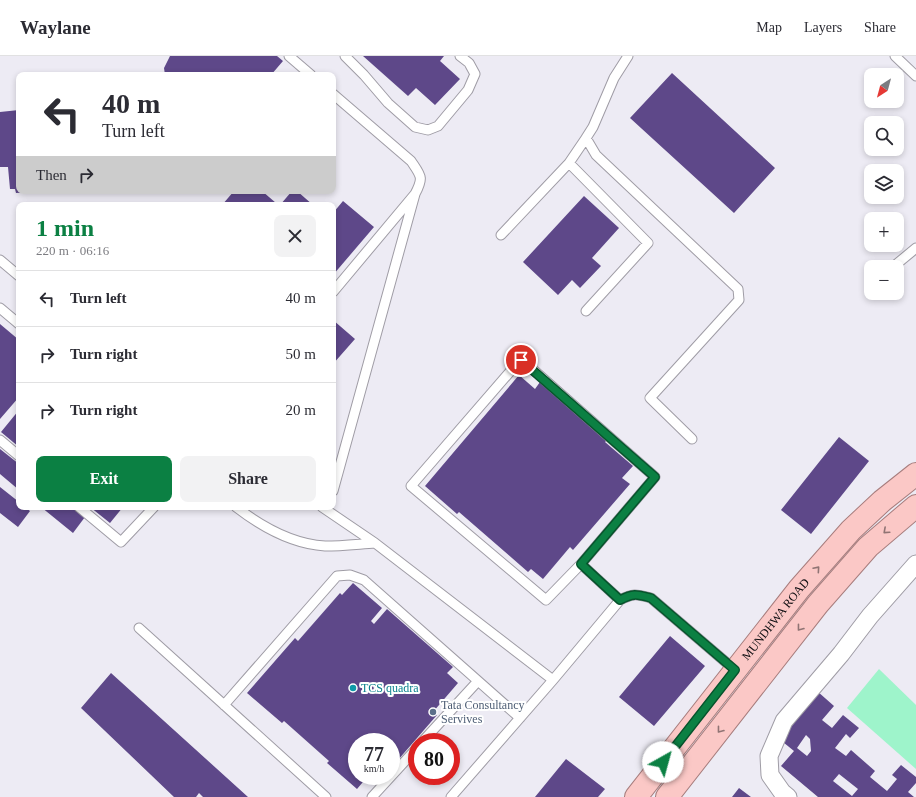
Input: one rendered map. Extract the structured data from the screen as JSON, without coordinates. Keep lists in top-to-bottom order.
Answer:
{
  "streets": {
    "highway": ["MUNDHWA ROAD"]
  },
  "places": ["TCS quadra", "Tata Consultancy Servives"],
  "north": "bottom left",
  "page": {
    "header": "Waylane",
    "nav": ["Map", "Layers", "Share"],
    "map_buttons": ["+", "−"],
    "turn": ["40 m", "Turn left"],
    "then": "Then",
    "heading": ["1 min", "220 m · 06:16"],
    "list": [
      {
        "name": "Turn left",
        "value": "40 m"
      },
      {
        "name": "Turn right",
        "value": "50 m"
      },
      {
        "name": "Turn right",
        "value": "20 m"
      }
    ],
    "buttons": ["Exit", "Share"],
    "speed": "77 km/h",
    "limit": "80"
  }
}
